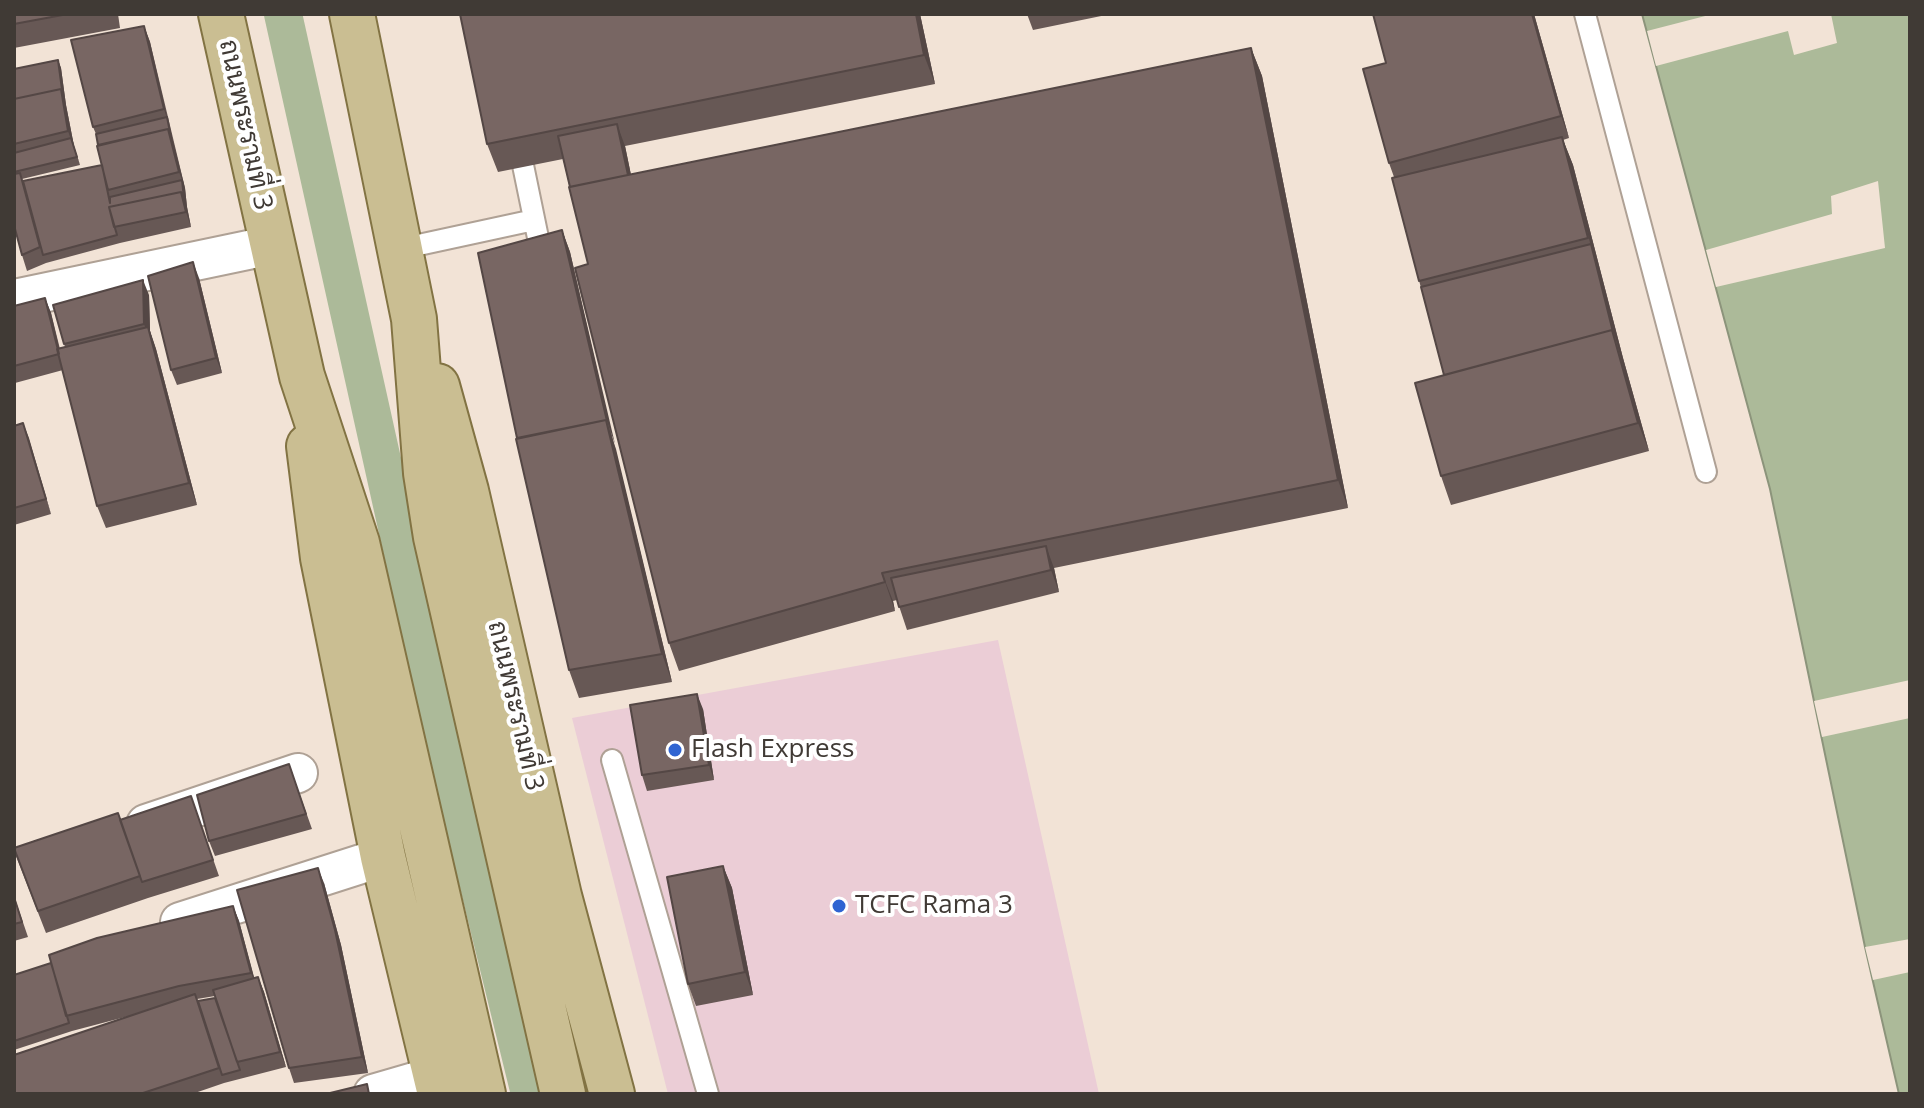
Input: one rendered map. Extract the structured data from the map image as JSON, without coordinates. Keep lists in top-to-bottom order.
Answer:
{
  "streets": {
    "main road": ["ถนนพระรามที่ 3"]
  },
  "places": ["Flash Express", "TCFC Rama 3"]
}
